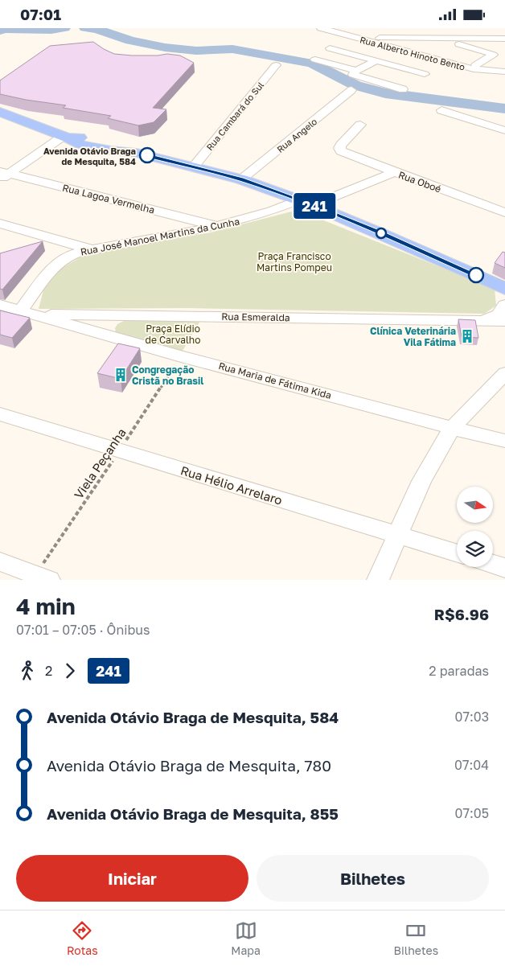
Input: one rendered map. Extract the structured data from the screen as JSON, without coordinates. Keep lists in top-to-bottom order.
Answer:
{
  "streets": {
    "street": [
      "Rua Alberto Hinoto Bento",
      "Rua Cambará do Sul",
      "Rua Angelo",
      "Rua Oboé",
      "Rua Lagoa Vermelha",
      "Rua José Manoel Martins da Cunha",
      "Rua Esmeralda",
      "Rua Maria de Fátima Kida",
      "Rua Hélio Arrelaro"
    ],
    "path": ["Viela Peçanha"]
  },
  "crossings": [
    ["Rua Oboé", "Rua José Manoel Martins da Cunha"],
    ["Rua Lagoa Vermelha", "Rua José Manoel Martins da Cunha"],
    ["Rua José Manoel Martins da Cunha", "Rua Esmeralda"],
    ["Rua José Manoel Martins da Cunha", "Rua Maria de Fátima Kida"],
    ["Rua Esmeralda", "Rua Maria de Fátima Kida"],
    ["Rua Maria de Fátima Kida", "Viela Peçanha"],
    ["Viela Peçanha", "Rua Hélio Arrelaro"]
  ],
  "parks": ["Praça Francisco Martins Pompeu", "Praça Elídio de Carvalho"],
  "places": {
    "other": ["Avenida Otávio Braga de Mesquita, 584"],
    "building": ["Clínica Veterinária Vila Fátima", "Congregação Cristã no Brasil"]
  },
  "lines": ["bus line 241"],
  "north": "right",
  "page": {
    "status": "07:01",
    "on_map": "241",
    "heading": ["4 min", "07:01 – 07:05 · Ônibus", "R$6.96"],
    "legs": ["2", "241", "2 paradas"],
    "list": [
      {
        "name": "Avenida Otávio Braga de Mesquita, 584",
        "value": "07:03"
      },
      {
        "name": "Avenida Otávio Braga de Mesquita, 780",
        "value": "07:04"
      },
      {
        "name": "Avenida Otávio Braga de Mesquita, 855",
        "value": "07:05"
      }
    ],
    "buttons": ["Iniciar", "Bilhetes"],
    "tabs": ["Rotas", "Mapa", "Bilhetes"]
  }
}
